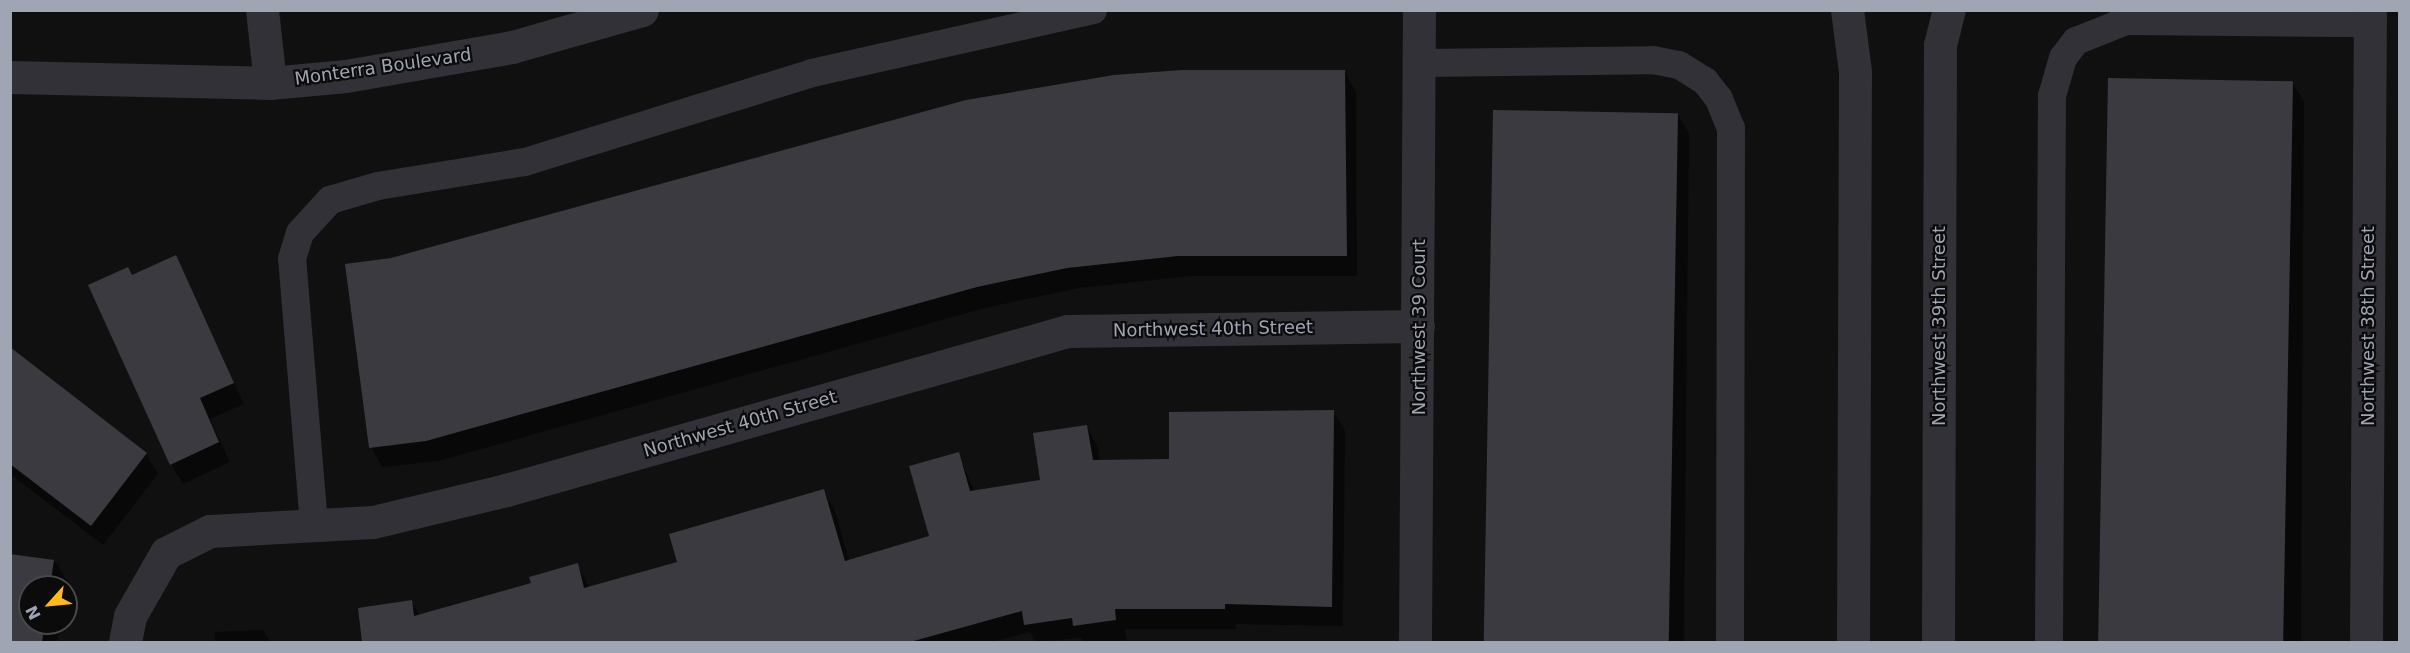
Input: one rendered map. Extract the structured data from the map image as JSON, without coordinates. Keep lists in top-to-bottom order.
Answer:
{
  "streets": {
    "street": [
      "Monterra Boulevard",
      "Northwest 39th Street",
      "Northwest 38th Street",
      "Northwest 39 Court",
      "Northwest 40th Street"
    ]
  },
  "crossings": [
    ["Northwest 39 Court", "Northwest 40th Street"]
  ],
  "north": "bottom left"
}
